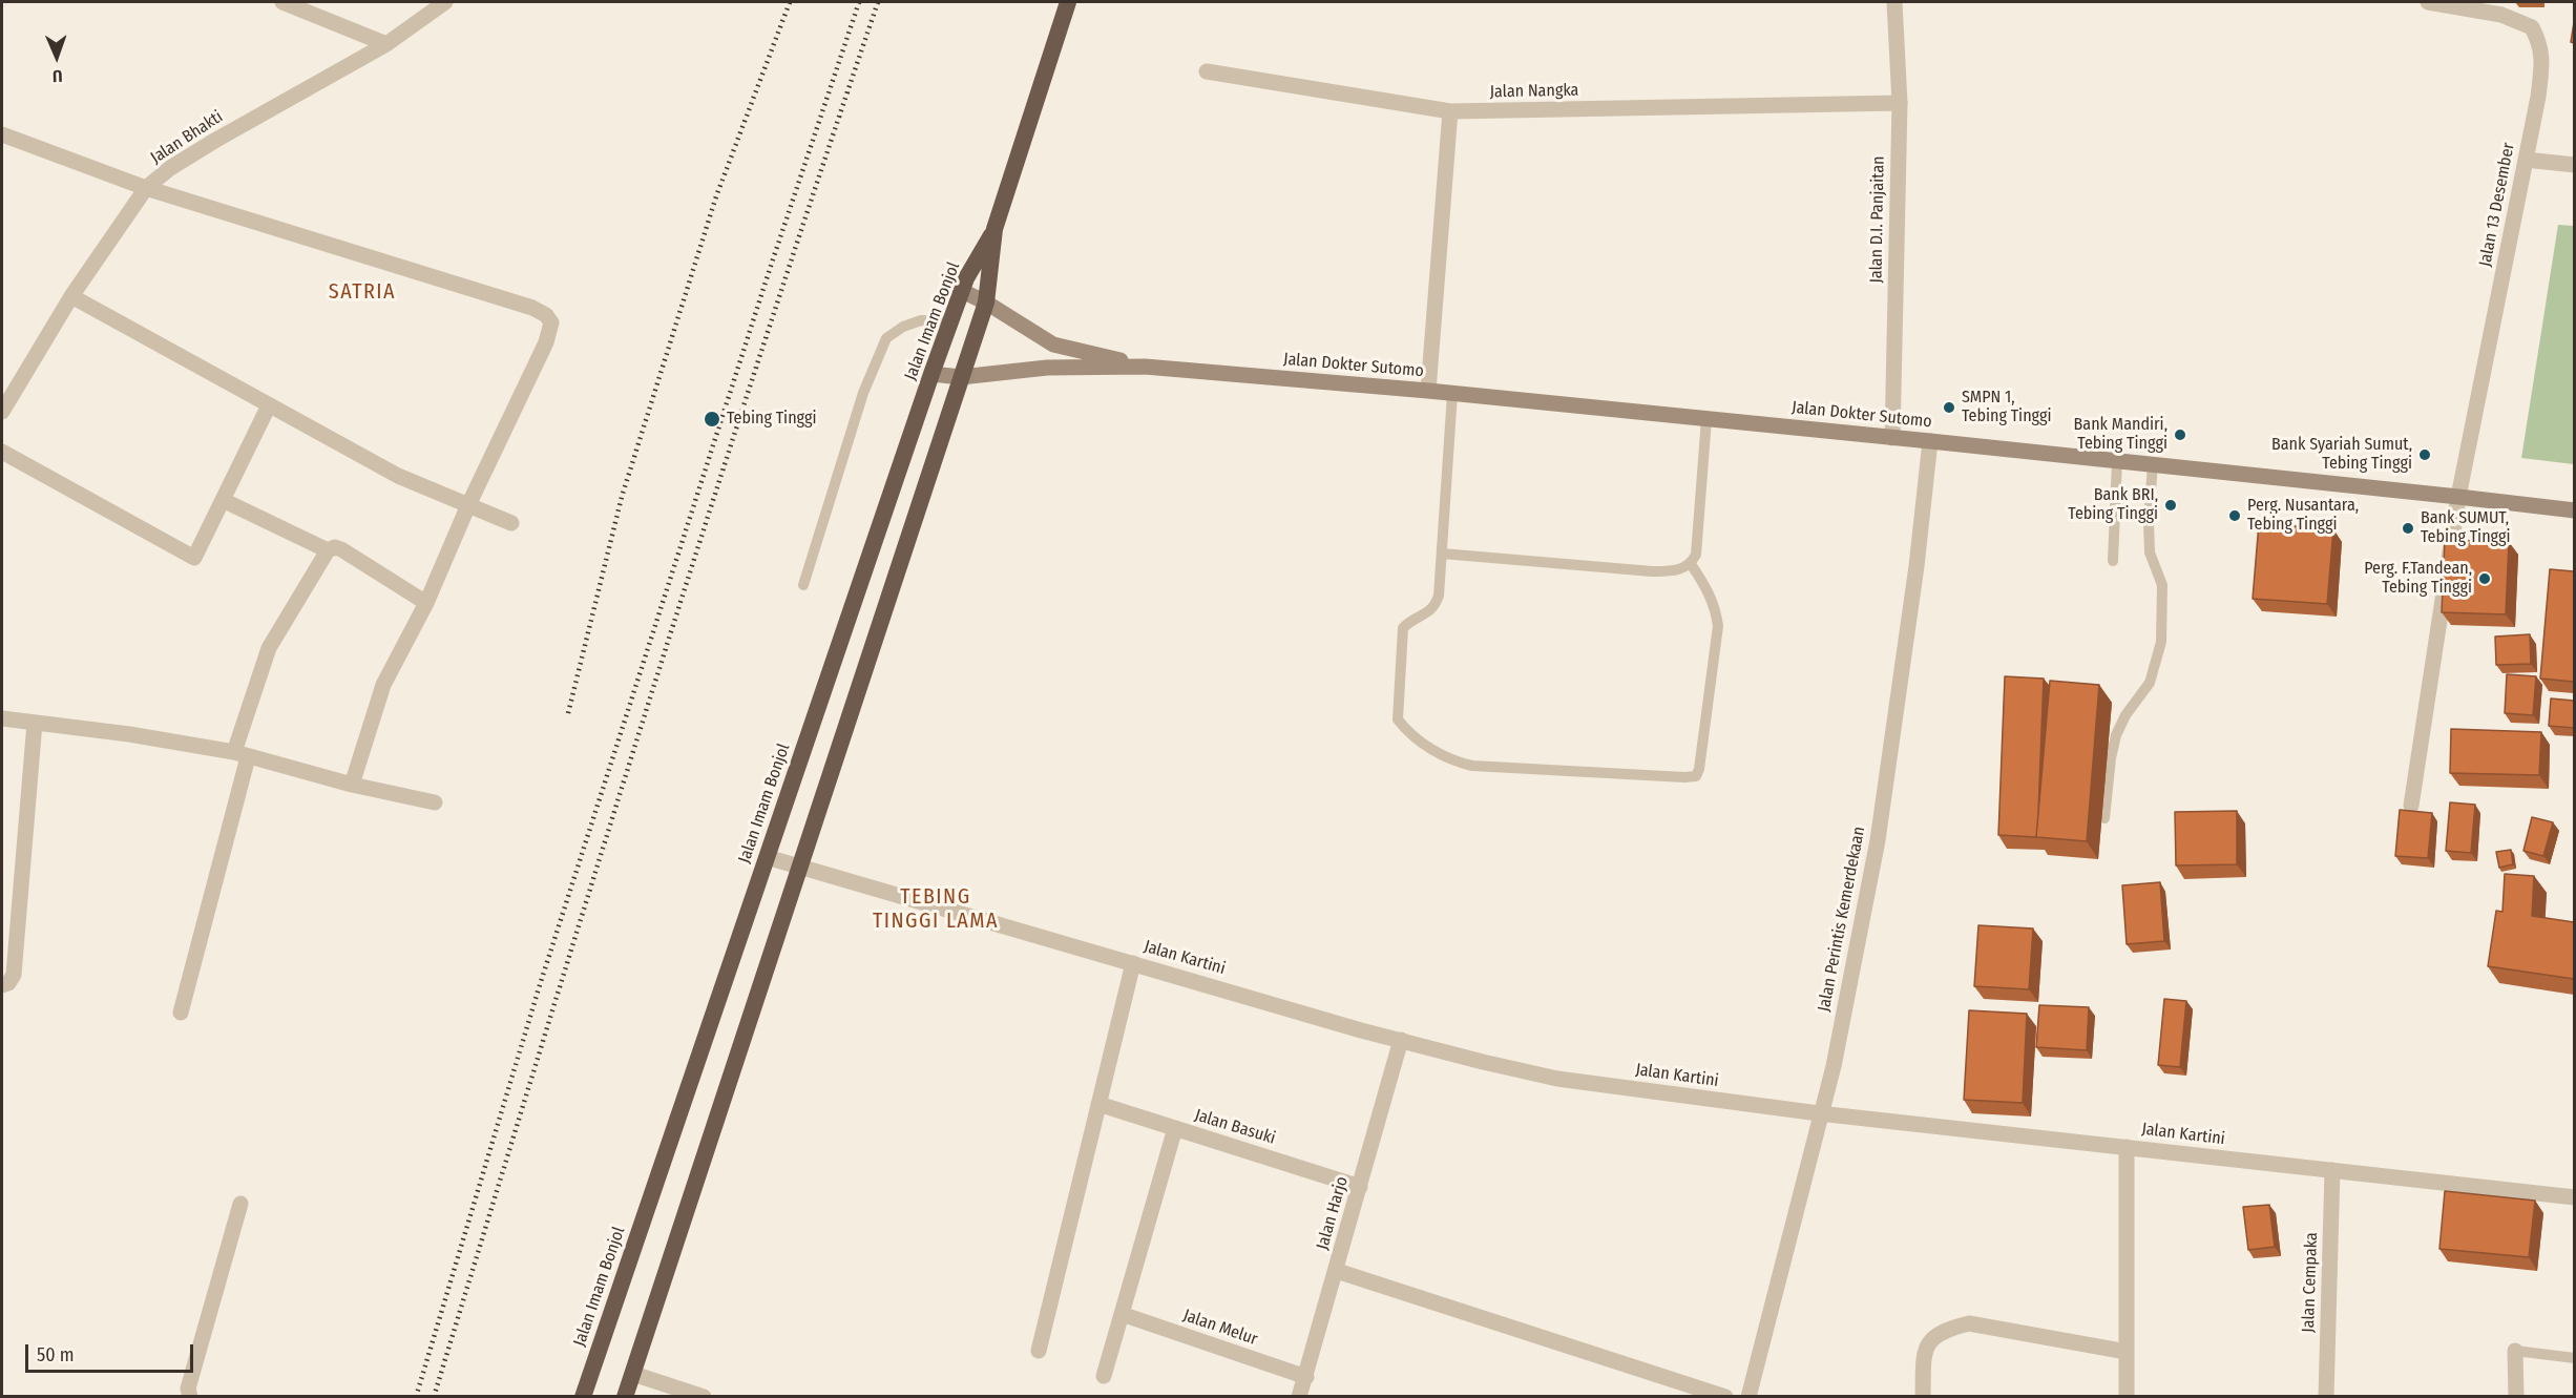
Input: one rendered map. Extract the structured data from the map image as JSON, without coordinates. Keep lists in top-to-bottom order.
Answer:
{
  "streets": {
    "highway": ["Jalan Imam Bonjol"],
    "main road": ["Jalan Dokter Sutomo"],
    "street": [
      "Jalan Nangka",
      "Jalan Bhakti",
      "Jalan 13 Desember",
      "Jalan D.I. Panjaitan",
      "Jalan Perintis Kemerdekaan",
      "Jalan Kartini",
      "Jalan Basuki",
      "Jalan Harjo",
      "Jalan Cempaka",
      "Jalan Melur"
    ]
  },
  "crossings": [
    ["Jalan Nangka", "Jalan D.I. Panjaitan"],
    ["Jalan 13 Desember", "Jalan Dokter Sutomo"],
    ["Jalan D.I. Panjaitan", "Jalan Dokter Sutomo"],
    ["Jalan Imam Bonjol", "Jalan Dokter Sutomo"],
    ["Jalan Imam Bonjol", "Jalan Kartini"],
    ["Jalan Dokter Sutomo", "Jalan Perintis Kemerdekaan"],
    ["Jalan Perintis Kemerdekaan", "Jalan Kartini"],
    ["Jalan Kartini", "Jalan Harjo"],
    ["Jalan Kartini", "Jalan Cempaka"],
    ["Jalan Basuki", "Jalan Harjo"],
    ["Jalan Harjo", "Jalan Melur"]
  ],
  "districts": ["SATRIA", "TEBING TINGGI LAMA"],
  "places": [
    "SMPN 1, Tebing Tinggi",
    "Tebing Tinggi",
    "Bank Mandiri, Tebing Tinggi",
    "Bank Syariah Sumut, Tebing Tinggi",
    "Bank BRI, Tebing Tinggi",
    "Perg. Nusantara, Tebing Tinggi",
    "Bank SUMUT, Tebing Tinggi",
    "Perg. F.Tandean, Tebing Tinggi"
  ],
  "scale_bar": "50 m",
  "north": "bottom"
}
